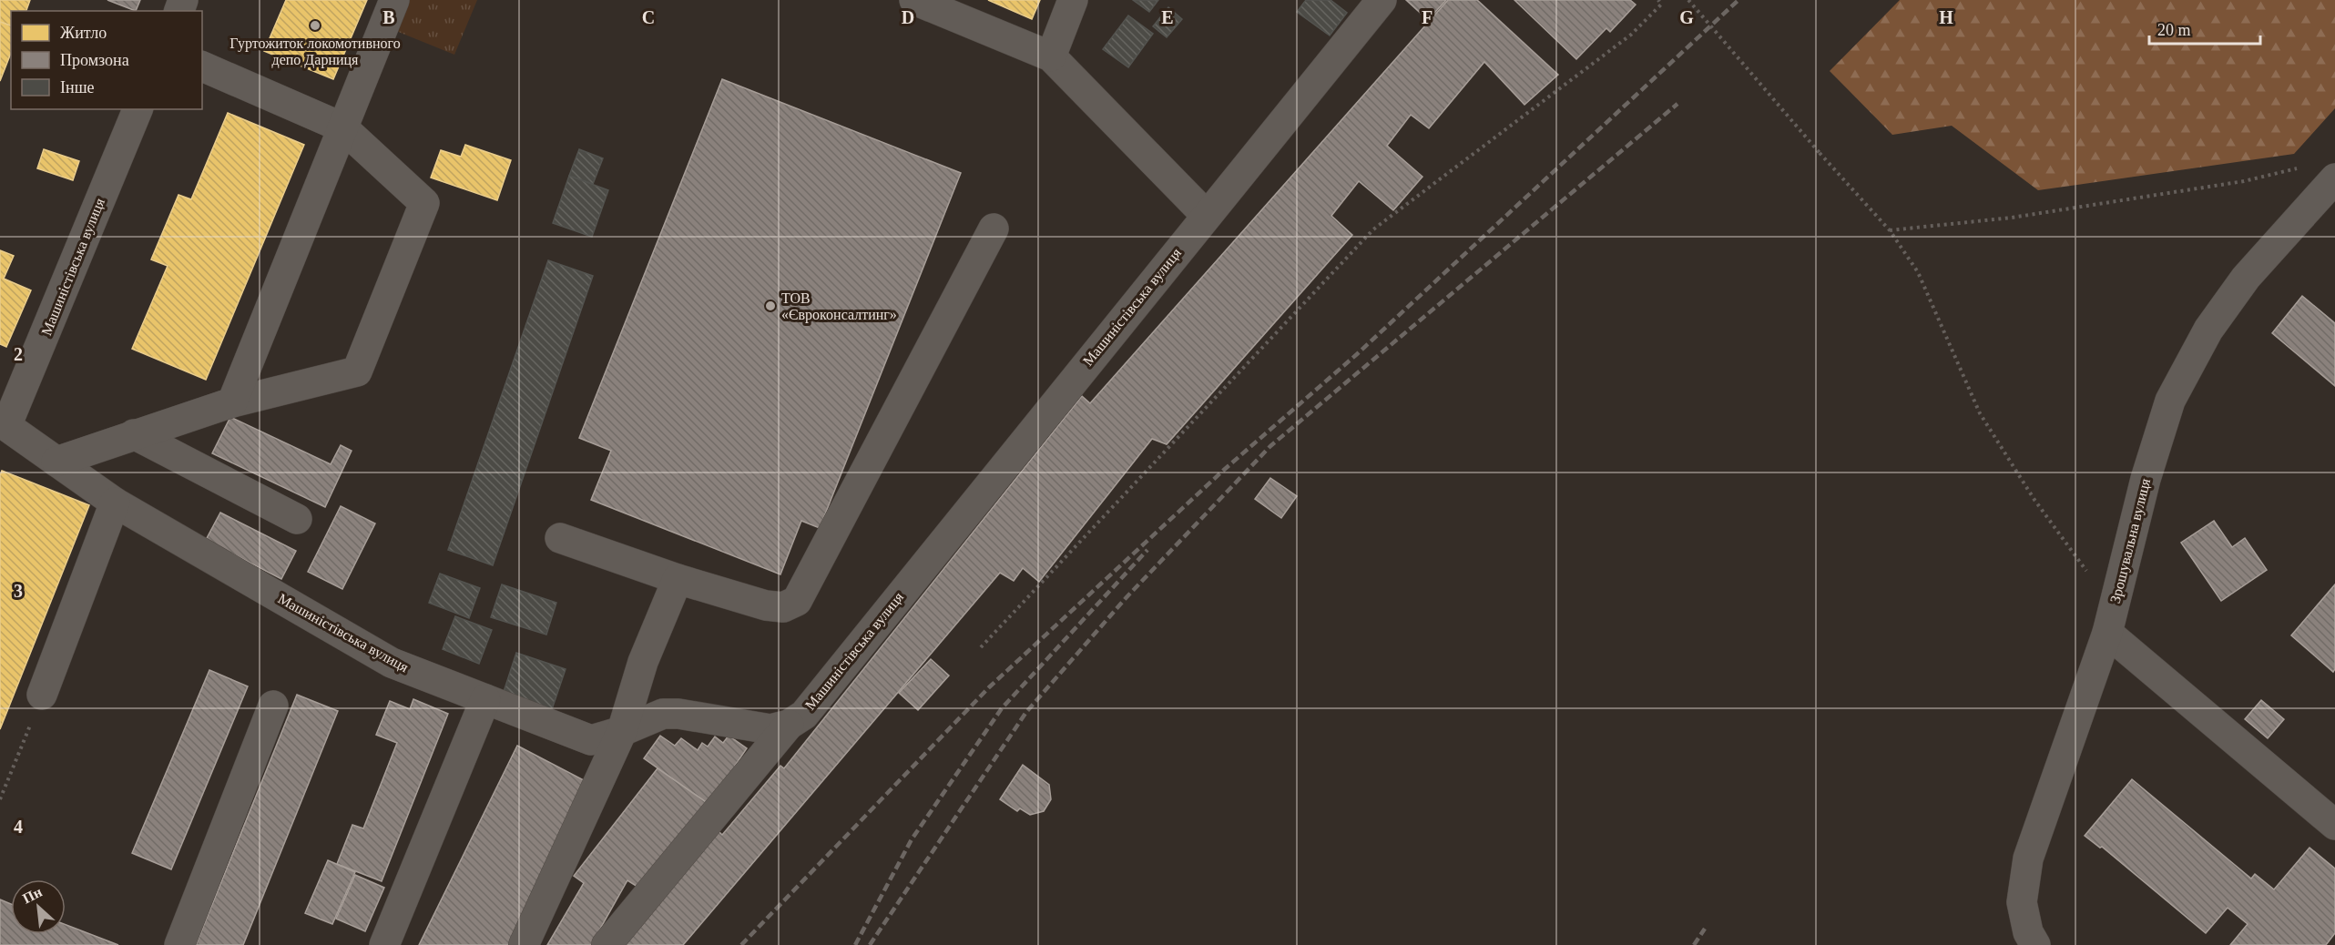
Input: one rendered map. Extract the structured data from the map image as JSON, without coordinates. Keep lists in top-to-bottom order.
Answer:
{
  "streets": {
    "street": ["Машиністівська вулиця", "Зрошувальна вулиця"]
  },
  "places": ["Гуртожиток локомотивного депо Дарниця", "ТОВ «Євроконсалтинг»"],
  "legend": ["Житло", "Промзона", "Інше"],
  "scale_bar": "20 m",
  "north": "top left",
  "grid": {
    "columns": [
      "B",
      "C",
      "D",
      "E",
      "F",
      "G",
      "H"
    ],
    "rows": ["2", "3", "4"]
  }
}
